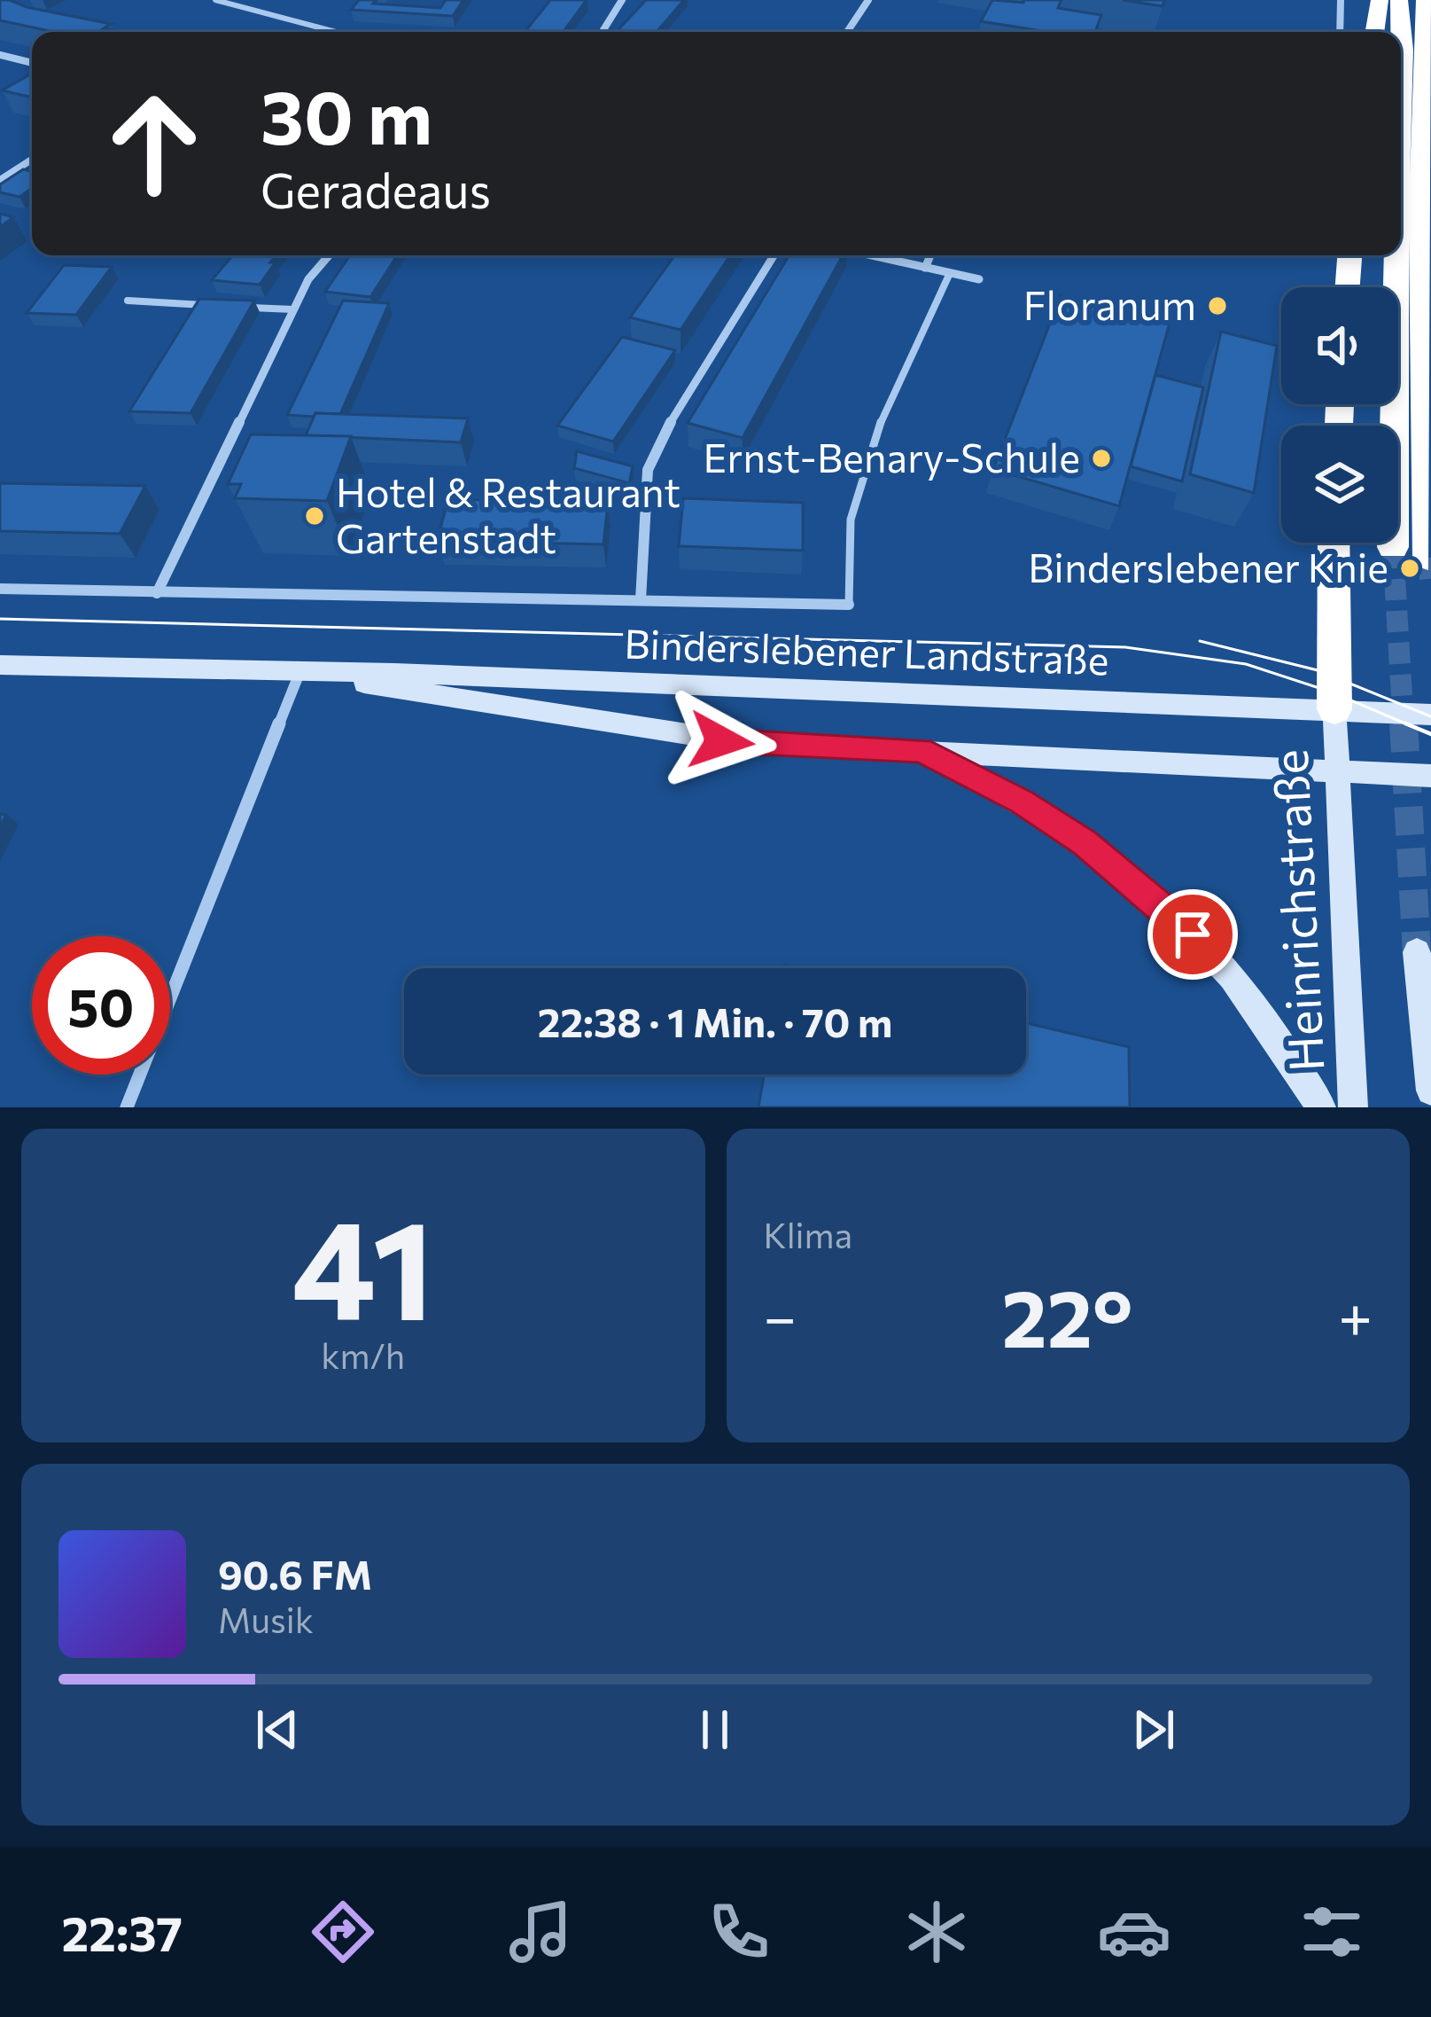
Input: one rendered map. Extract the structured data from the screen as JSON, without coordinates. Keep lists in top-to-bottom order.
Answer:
{
  "streets": {
    "main road": ["Binderslebener Landstraße", "Heinrichstraße"]
  },
  "crossings": [
    ["Binderslebener Landstraße", "Heinrichstraße"]
  ],
  "places": [
    "Floranum",
    "Ernst-Benary-Schule",
    "Hotel & Restaurant Gartenstadt",
    "Binderslebener Knie"
  ],
  "page": {
    "turn": ["30 m", "Geradeaus"],
    "limit": "50",
    "trip": "22:38 · 1 Min. · 70 m",
    "tile": [
      ["41", "km/h"],
      "Klima"
    ],
    "heat": ["−", "22°", "+"],
    "song": ["90.6 FM", "Musik"],
    "tabs": "22:37"
  }
}
